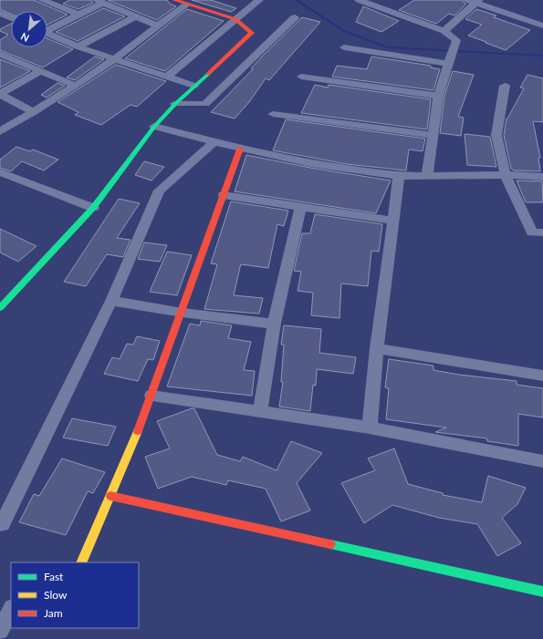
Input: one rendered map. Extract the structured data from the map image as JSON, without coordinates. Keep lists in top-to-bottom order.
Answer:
{
  "legend": ["Fast", "Slow", "Jam"],
  "north": "bottom left"
}
